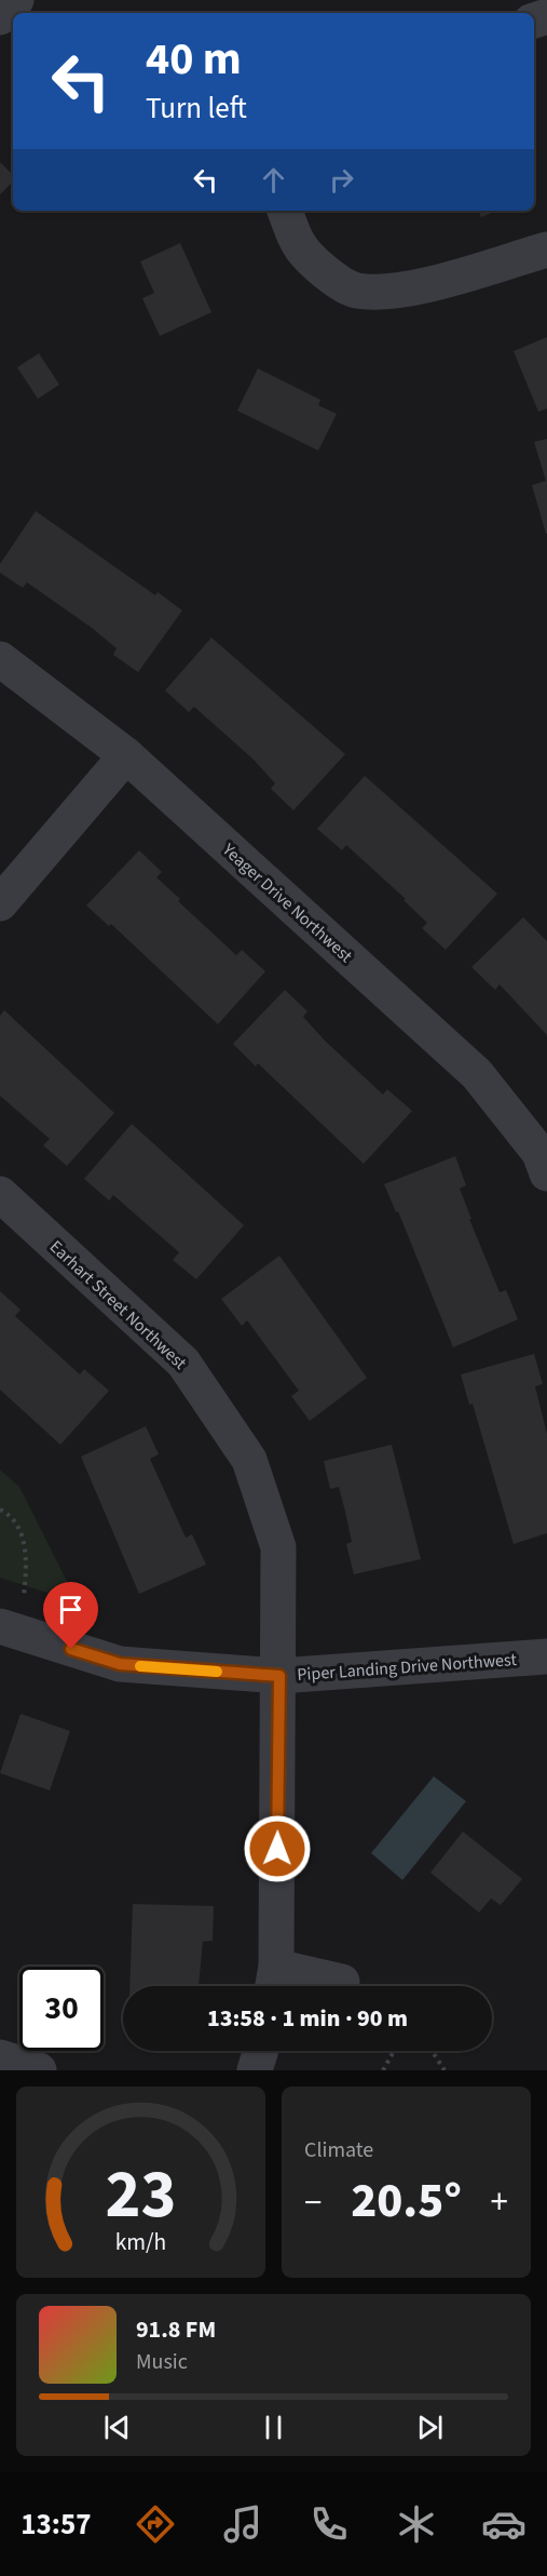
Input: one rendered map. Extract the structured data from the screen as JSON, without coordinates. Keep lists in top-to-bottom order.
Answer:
{
  "streets": {
    "street": ["Yeager Drive Northwest", "Earhart Street Northwest", "Piper Landing Drive Northwest"]
  },
  "crossings": [
    ["Earhart Street Northwest", "Piper Landing Drive Northwest"]
  ],
  "page": {
    "turn": ["40 m", "Turn left"],
    "limit": "30",
    "trip": "13:58 · 1 min · 90 m",
    "tile": "Climate",
    "heat": ["−", "20.5°", "+"],
    "song": ["91.8 FM", "Music"],
    "tabs": "13:57",
    "gauge": ["23", "km/h"]
  }
}
